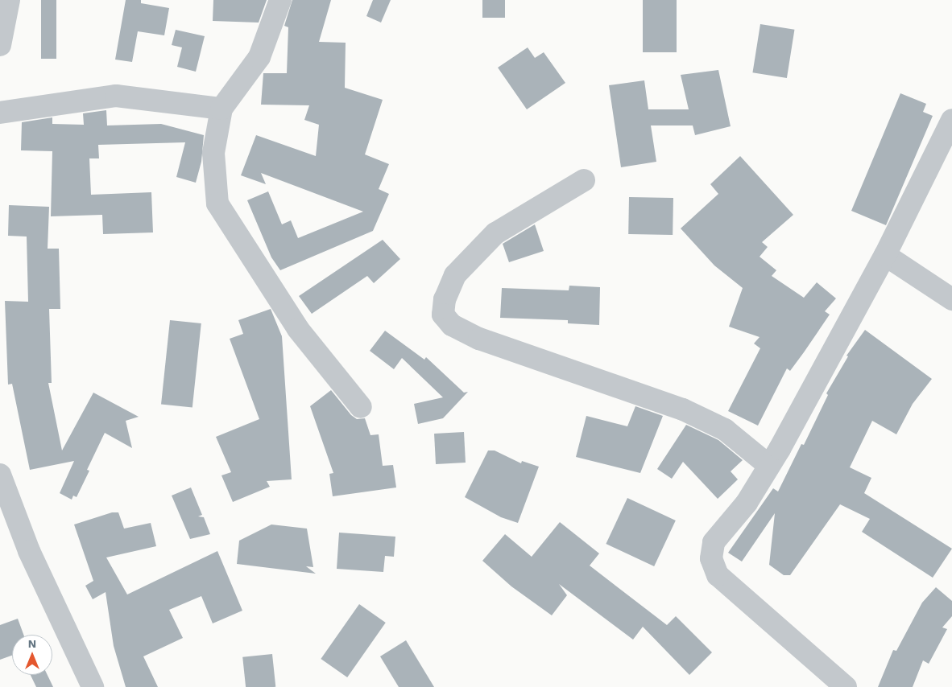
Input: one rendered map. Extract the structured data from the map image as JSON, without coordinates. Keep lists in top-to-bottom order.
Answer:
{
  "north": "top"
}
